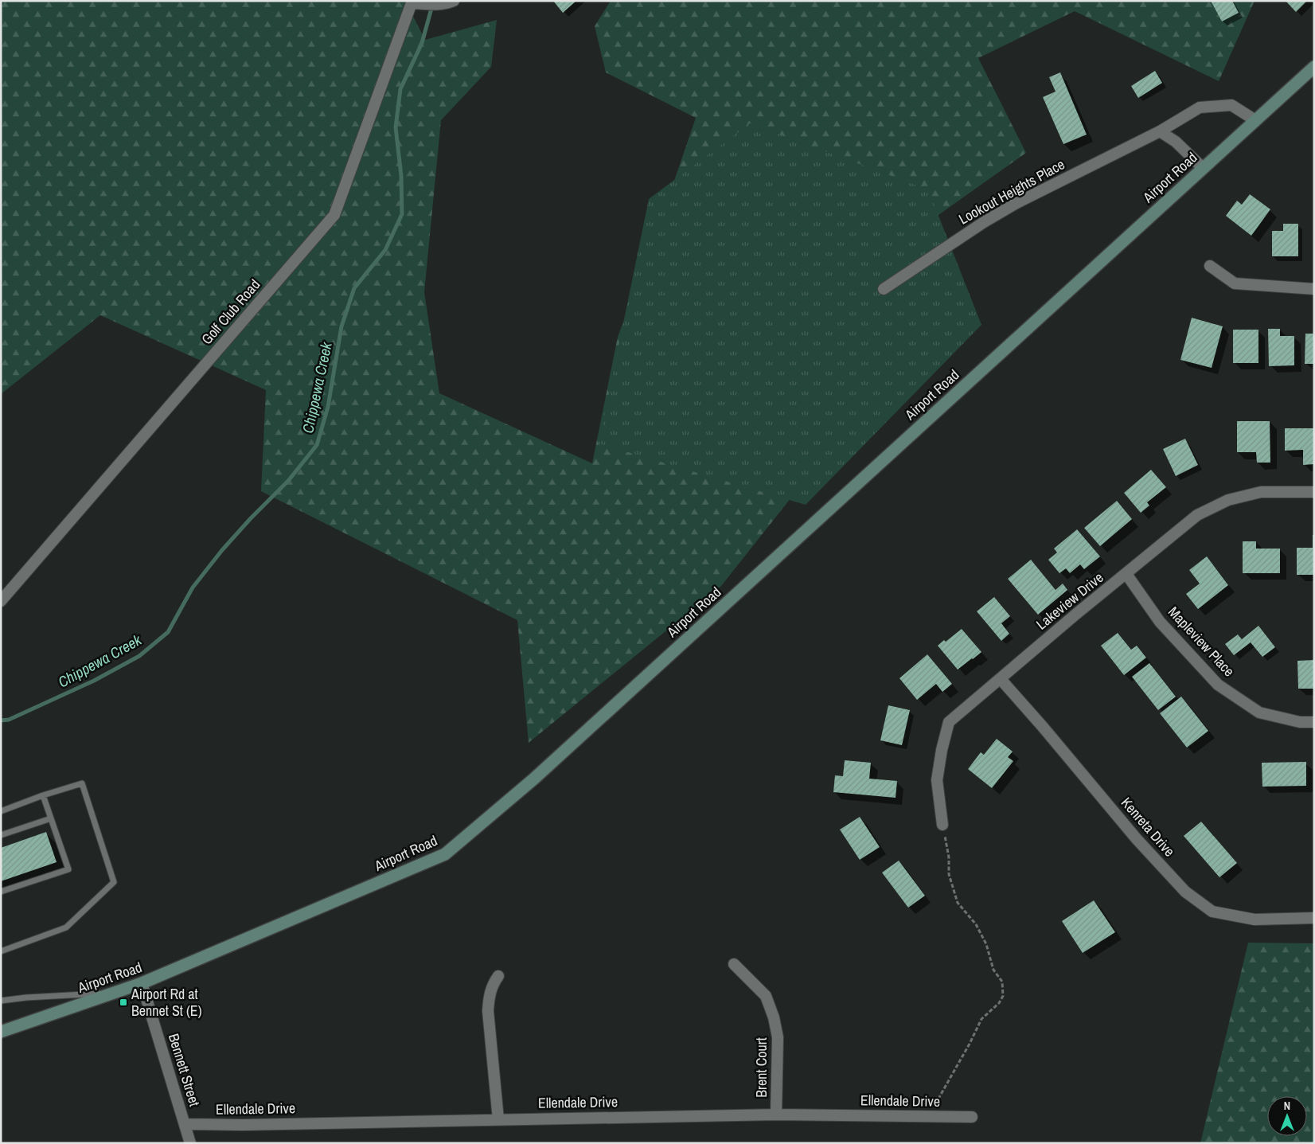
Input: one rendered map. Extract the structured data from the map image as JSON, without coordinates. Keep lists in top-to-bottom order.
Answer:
{
  "streets": {
    "main road": ["Airport Road"],
    "street": [
      "Lookout Heights Place",
      "Golf Club Road",
      "Lakeview Drive",
      "Mapleview Place",
      "Kenreta Drive",
      "Brent Court",
      "Bennett Street",
      "Ellendale Drive"
    ]
  },
  "crossings": [
    ["Airport Road", "Lookout Heights Place"],
    ["Airport Road", "Bennett Street"],
    ["Lakeview Drive", "Mapleview Place"],
    ["Lakeview Drive", "Kenreta Drive"],
    ["Brent Court", "Ellendale Drive"],
    ["Bennett Street", "Ellendale Drive"]
  ],
  "water": ["Chippewa Creek"],
  "places": {
    "transit": ["Airport Rd at Bennet St (E)"]
  },
  "north": "top"
}
